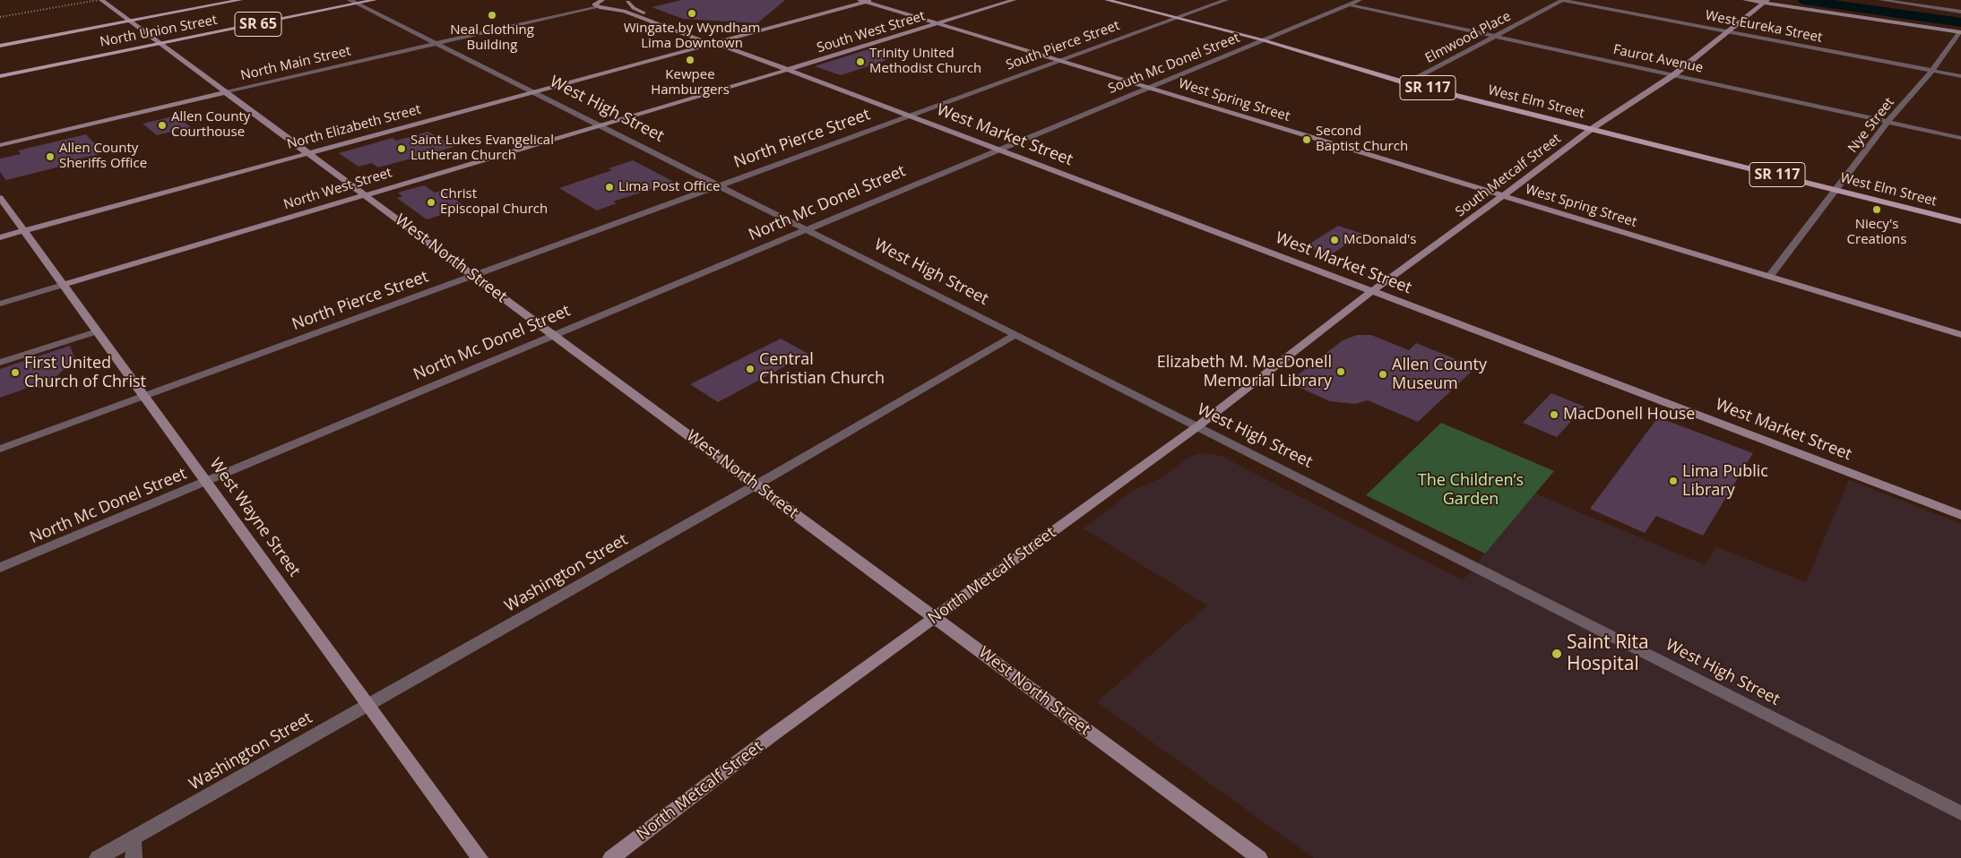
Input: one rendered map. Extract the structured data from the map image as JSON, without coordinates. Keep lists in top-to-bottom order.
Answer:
{
  "streets": {
    "main road": [
      "SR 65",
      "North Union Street",
      "South West Street",
      "North Main Street",
      "SR 117",
      "West Spring Street",
      "West Elm Street",
      "North Elizabeth Street",
      "West Market Street",
      "South Metcalf Street",
      "North West Street",
      "West North Street",
      "West Wayne Street",
      "North Metcalf Street"
    ],
    "street": [
      "West Eureka Street",
      "Elmwood Place",
      "South Pierce Street",
      "Faurot Avenue",
      "South Mc Donel Street",
      "West High Street",
      "Nye Street",
      "North Pierce Street",
      "North Mc Donel Street",
      "Washington Street"
    ]
  },
  "crossings": [
    ["SR 65", "West North Street"],
    ["West Eureka Street", "Elmwood Place"],
    ["West Eureka Street", "Nye Street"],
    ["West Eureka Street", "South Metcalf Street"],
    ["North Union Street", "West High Street"],
    ["North Union Street", "West North Street"],
    ["South West Street", "West Spring Street"],
    ["South West Street", "West Market Street"],
    ["South West Street", "North West Street"],
    ["Elmwood Place", "Faurot Avenue"],
    ["Elmwood Place", "West Elm Street"],
    ["South Pierce Street", "West Spring Street"],
    ["South Pierce Street", "West Elm Street"],
    ["South Pierce Street", "West Market Street"],
    ["South Pierce Street", "North Pierce Street"],
    ["Faurot Avenue", "South Mc Donel Street"],
    ["Faurot Avenue", "Nye Street"],
    ["Faurot Avenue", "South Metcalf Street"],
    ["North Main Street", "West High Street"],
    ["North Main Street", "West Market Street"],
    ["North Main Street", "West North Street"],
    ["South Mc Donel Street", "West Spring Street"],
    ["South Mc Donel Street", "West Elm Street"],
    ["South Mc Donel Street", "West Market Street"],
    ["South Mc Donel Street", "North Mc Donel Street"],
    ["West Spring Street", "Nye Street"],
    ["West Spring Street", "North Elizabeth Street"],
    ["West Spring Street", "South Metcalf Street"],
    ["West Elm Street", "Nye Street"],
    ["West Elm Street", "South Metcalf Street"],
    ["West High Street", "North Elizabeth Street"],
    ["West High Street", "North Pierce Street"],
    ["West High Street", "North West Street"],
    ["West High Street", "North Mc Donel Street"],
    ["West High Street", "Washington Street"],
    ["West High Street", "North Metcalf Street"],
    ["North Elizabeth Street", "West Market Street"],
    ["North Elizabeth Street", "West North Street"],
    ["North Elizabeth Street", "West Wayne Street"],
    ["West Market Street", "North Pierce Street"],
    ["West Market Street", "South Metcalf Street"],
    ["West Market Street", "North West Street"],
    ["West Market Street", "North Mc Donel Street"],
    ["West Market Street", "North Metcalf Street"],
    ["North Pierce Street", "West North Street"],
    ["North Pierce Street", "West Wayne Street"],
    ["South Metcalf Street", "North Metcalf Street"],
    ["North West Street", "West North Street"],
    ["North West Street", "West Wayne Street"],
    ["North Mc Donel Street", "West North Street"],
    ["North Mc Donel Street", "West Wayne Street"],
    ["West North Street", "Washington Street"],
    ["West North Street", "North Metcalf Street"],
    ["West Wayne Street", "Washington Street"]
  ],
  "parks": ["The Children’s Garden"],
  "places": [
    "Wingate by Wyndham Lima Downtown",
    "Neal Clothing Building",
    "Kewpee Hamburgers",
    "Trinity United Methodist Church",
    "Allen County Courthouse",
    "Second Baptist Church",
    "Saint Lukes Evangelical Lutheran Church",
    "Allen County Sheriffs Office",
    "Lima Post Office",
    "Christ Episcopal Church",
    "Niecy's Creations",
    "McDonald's",
    "Central Christian Church",
    "Elizabeth M. MacDonell Memorial Library",
    "First United Church of Christ",
    "Allen County Museum",
    "MacDonell House",
    "Lima Public Library",
    "Saint Rita Hospital"
  ]
}
